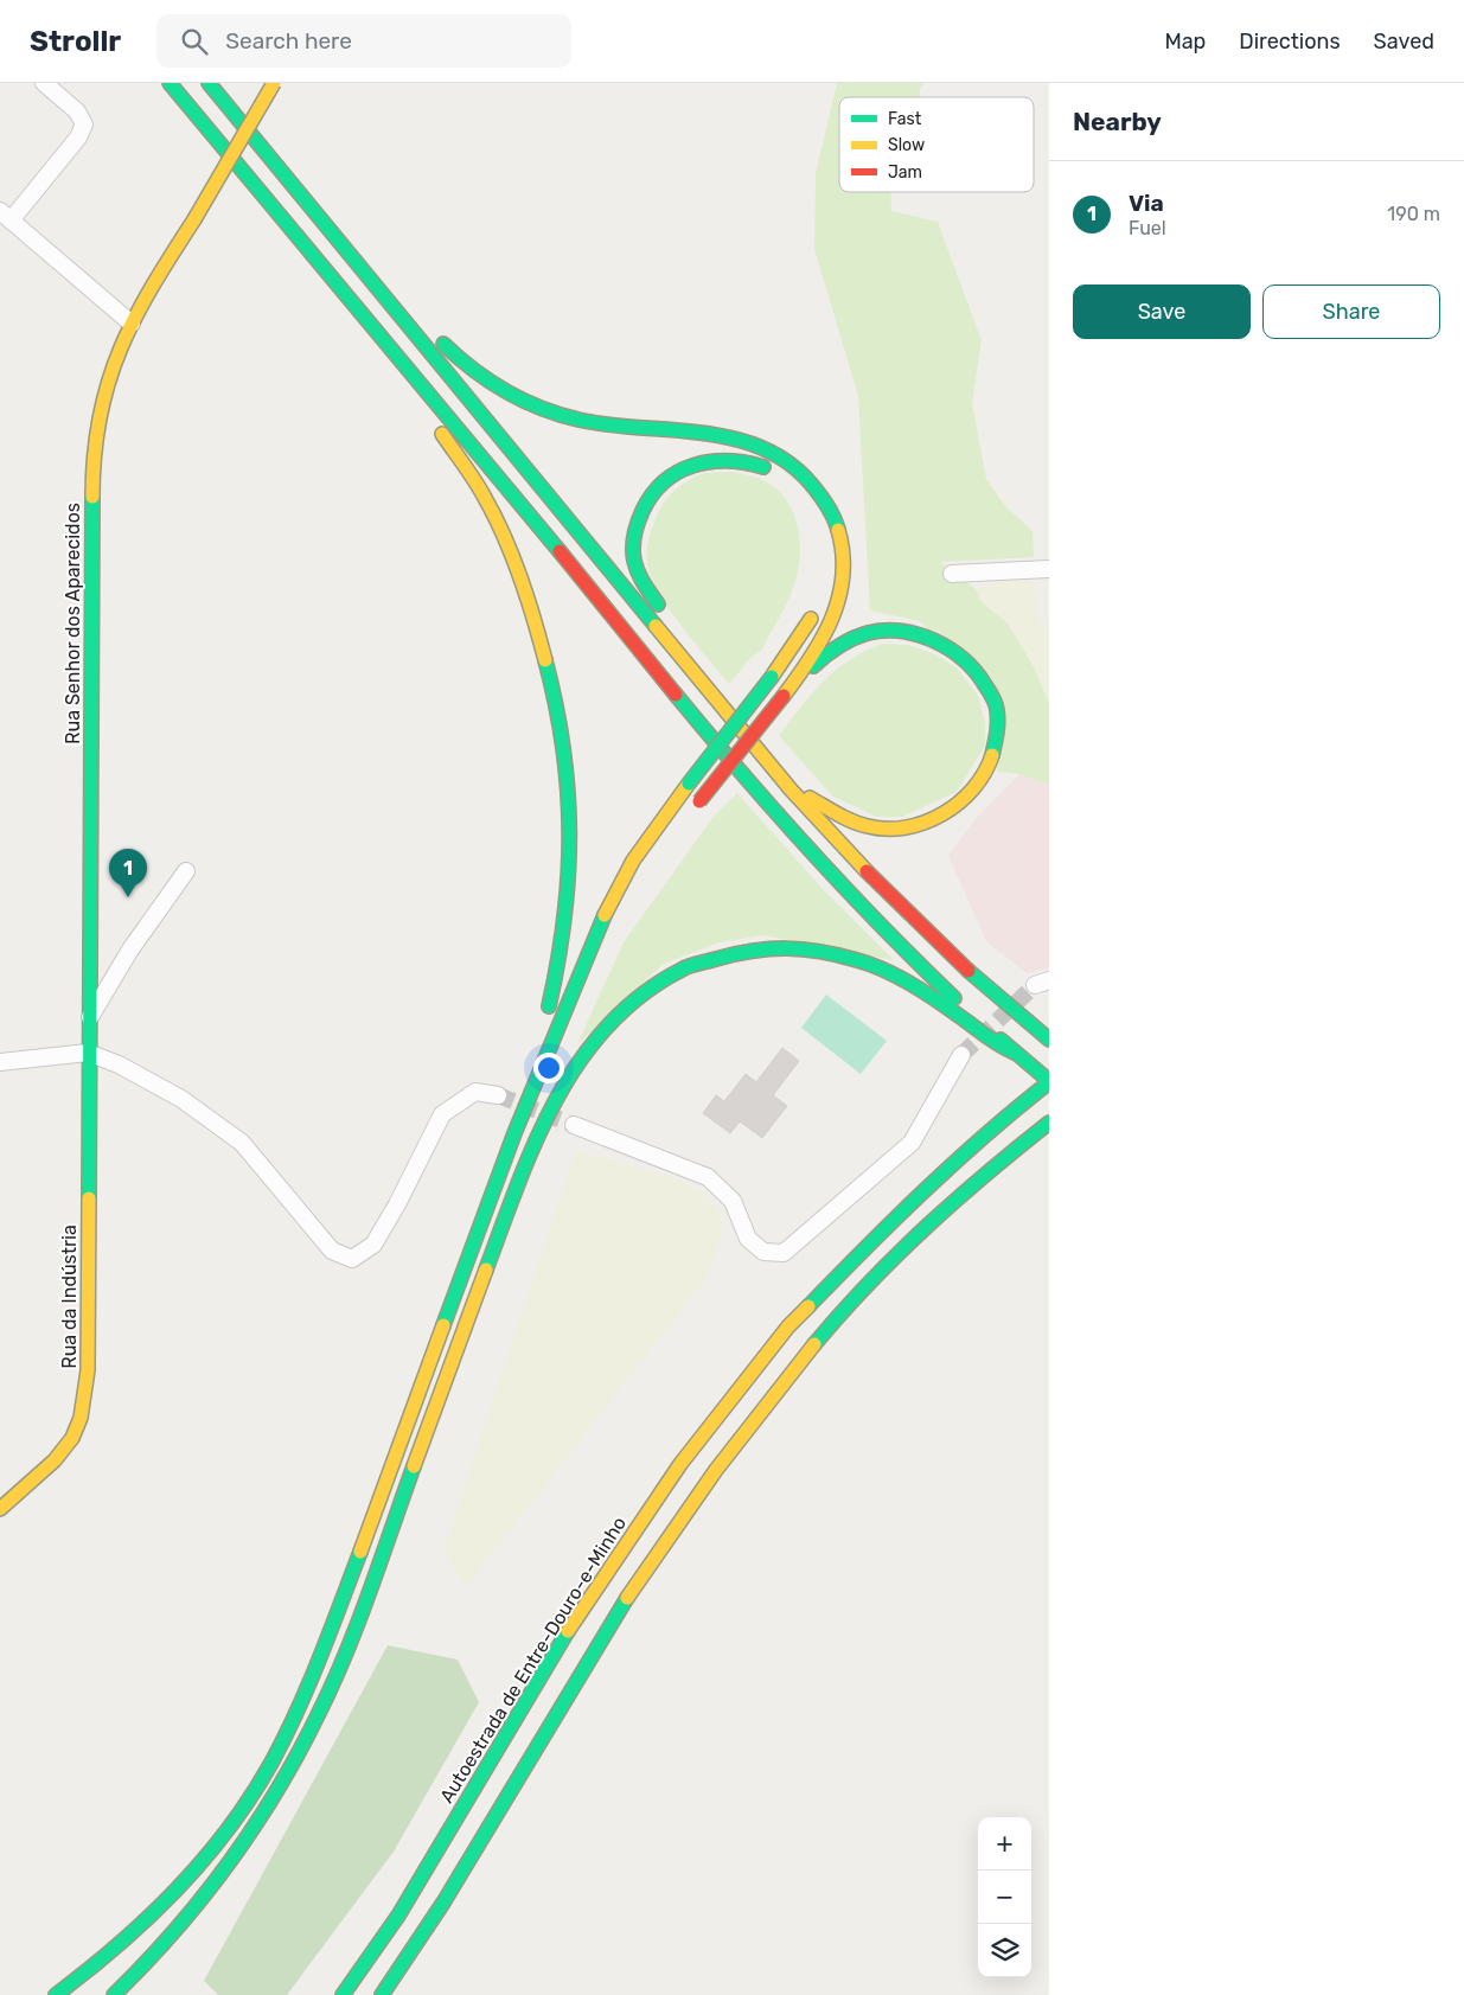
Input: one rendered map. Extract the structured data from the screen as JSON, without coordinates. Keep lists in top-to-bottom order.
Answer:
{
  "streets": {
    "main road": ["Rua Senhor dos Aparecidos", "Rua da Indústria", "Autoestrada de Entre-Douro-e-Minho"]
  },
  "crossings": [
    ["Rua Senhor dos Aparecidos", "Rua da Indústria"]
  ],
  "legend": ["Fast", "Slow", "Jam"],
  "page": {
    "header": "Strollr",
    "search": "Search here",
    "nav": ["Map", "Directions", "Saved"],
    "heading": "Nearby",
    "list": [
      {
        "mark": "1",
        "name": "Via",
        "note": "Fuel",
        "value": "190 m"
      }
    ],
    "buttons": ["Save", "Share"],
    "pins": "1",
    "map_buttons": ["+", "−"]
  }
}
